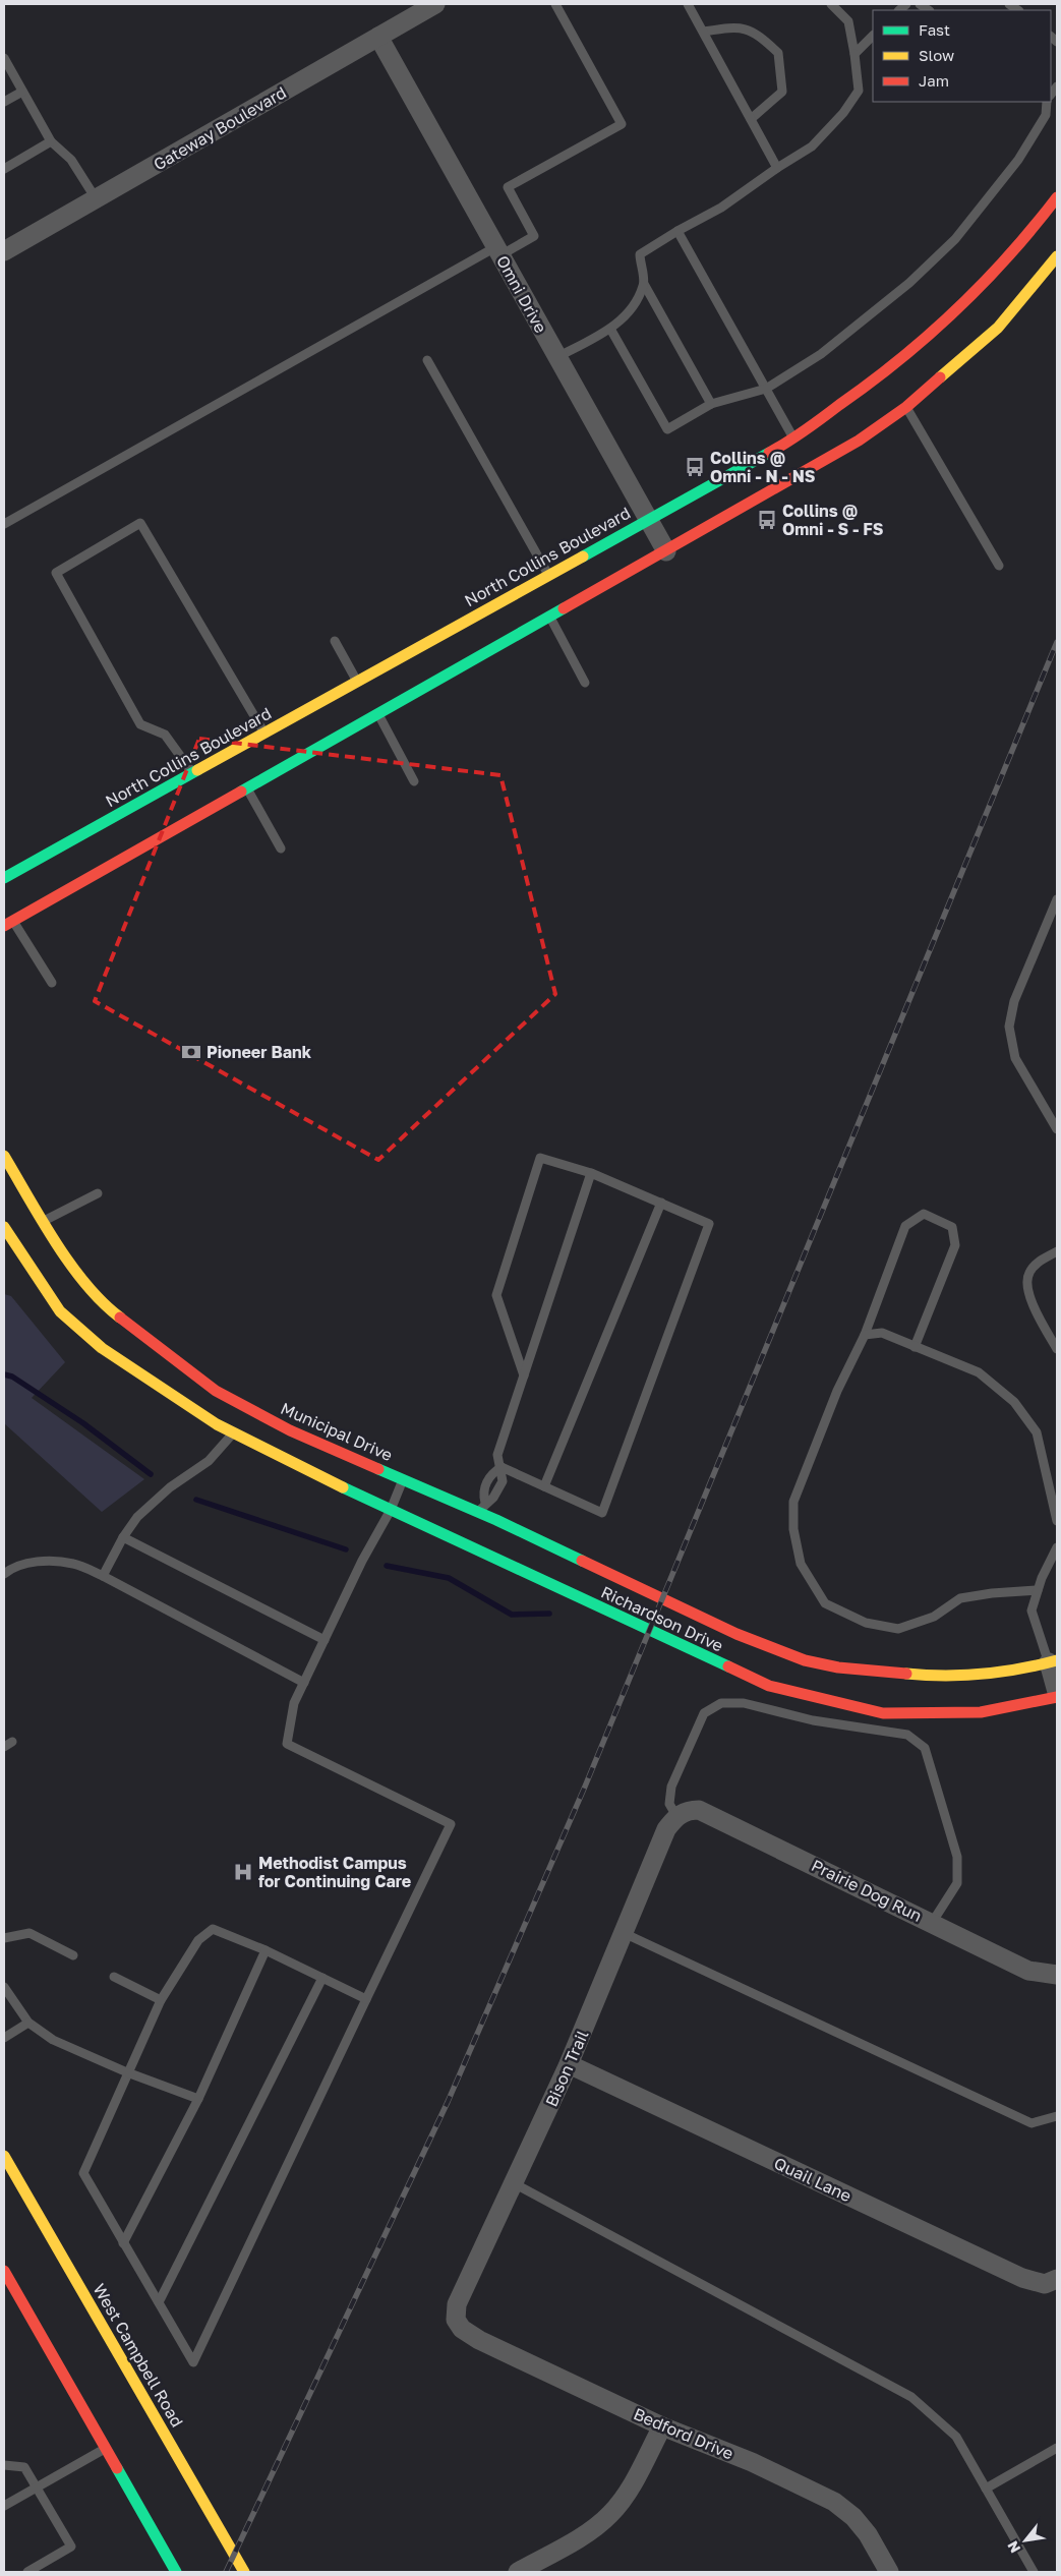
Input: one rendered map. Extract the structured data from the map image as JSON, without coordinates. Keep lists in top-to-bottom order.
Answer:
{
  "streets": {
    "main road": [
      "North Collins Boulevard",
      "Municipal Drive",
      "Richardson Drive",
      "West Campbell Road"
    ],
    "street": [
      "Gateway Boulevard",
      "Omni Drive",
      "Prairie Dog Run",
      "Bison Trail",
      "Quail Lane",
      "Bedford Drive"
    ]
  },
  "crossings": [
    ["Gateway Boulevard", "Omni Drive"],
    ["Omni Drive", "North Collins Boulevard"],
    ["Municipal Drive", "Richardson Drive"],
    ["Prairie Dog Run", "Bison Trail"],
    ["Bison Trail", "Quail Lane"],
    ["Bison Trail", "Bedford Drive"]
  ],
  "places": {
    "bus stop": ["Collins @ Omni - N - NS", "Collins @ Omni - S - FS"],
    "bank": ["Pioneer Bank"],
    "hospital": ["Methodist Campus for Continuing Care"]
  },
  "legend": ["Fast", "Slow", "Jam"],
  "north": "bottom left"
}
